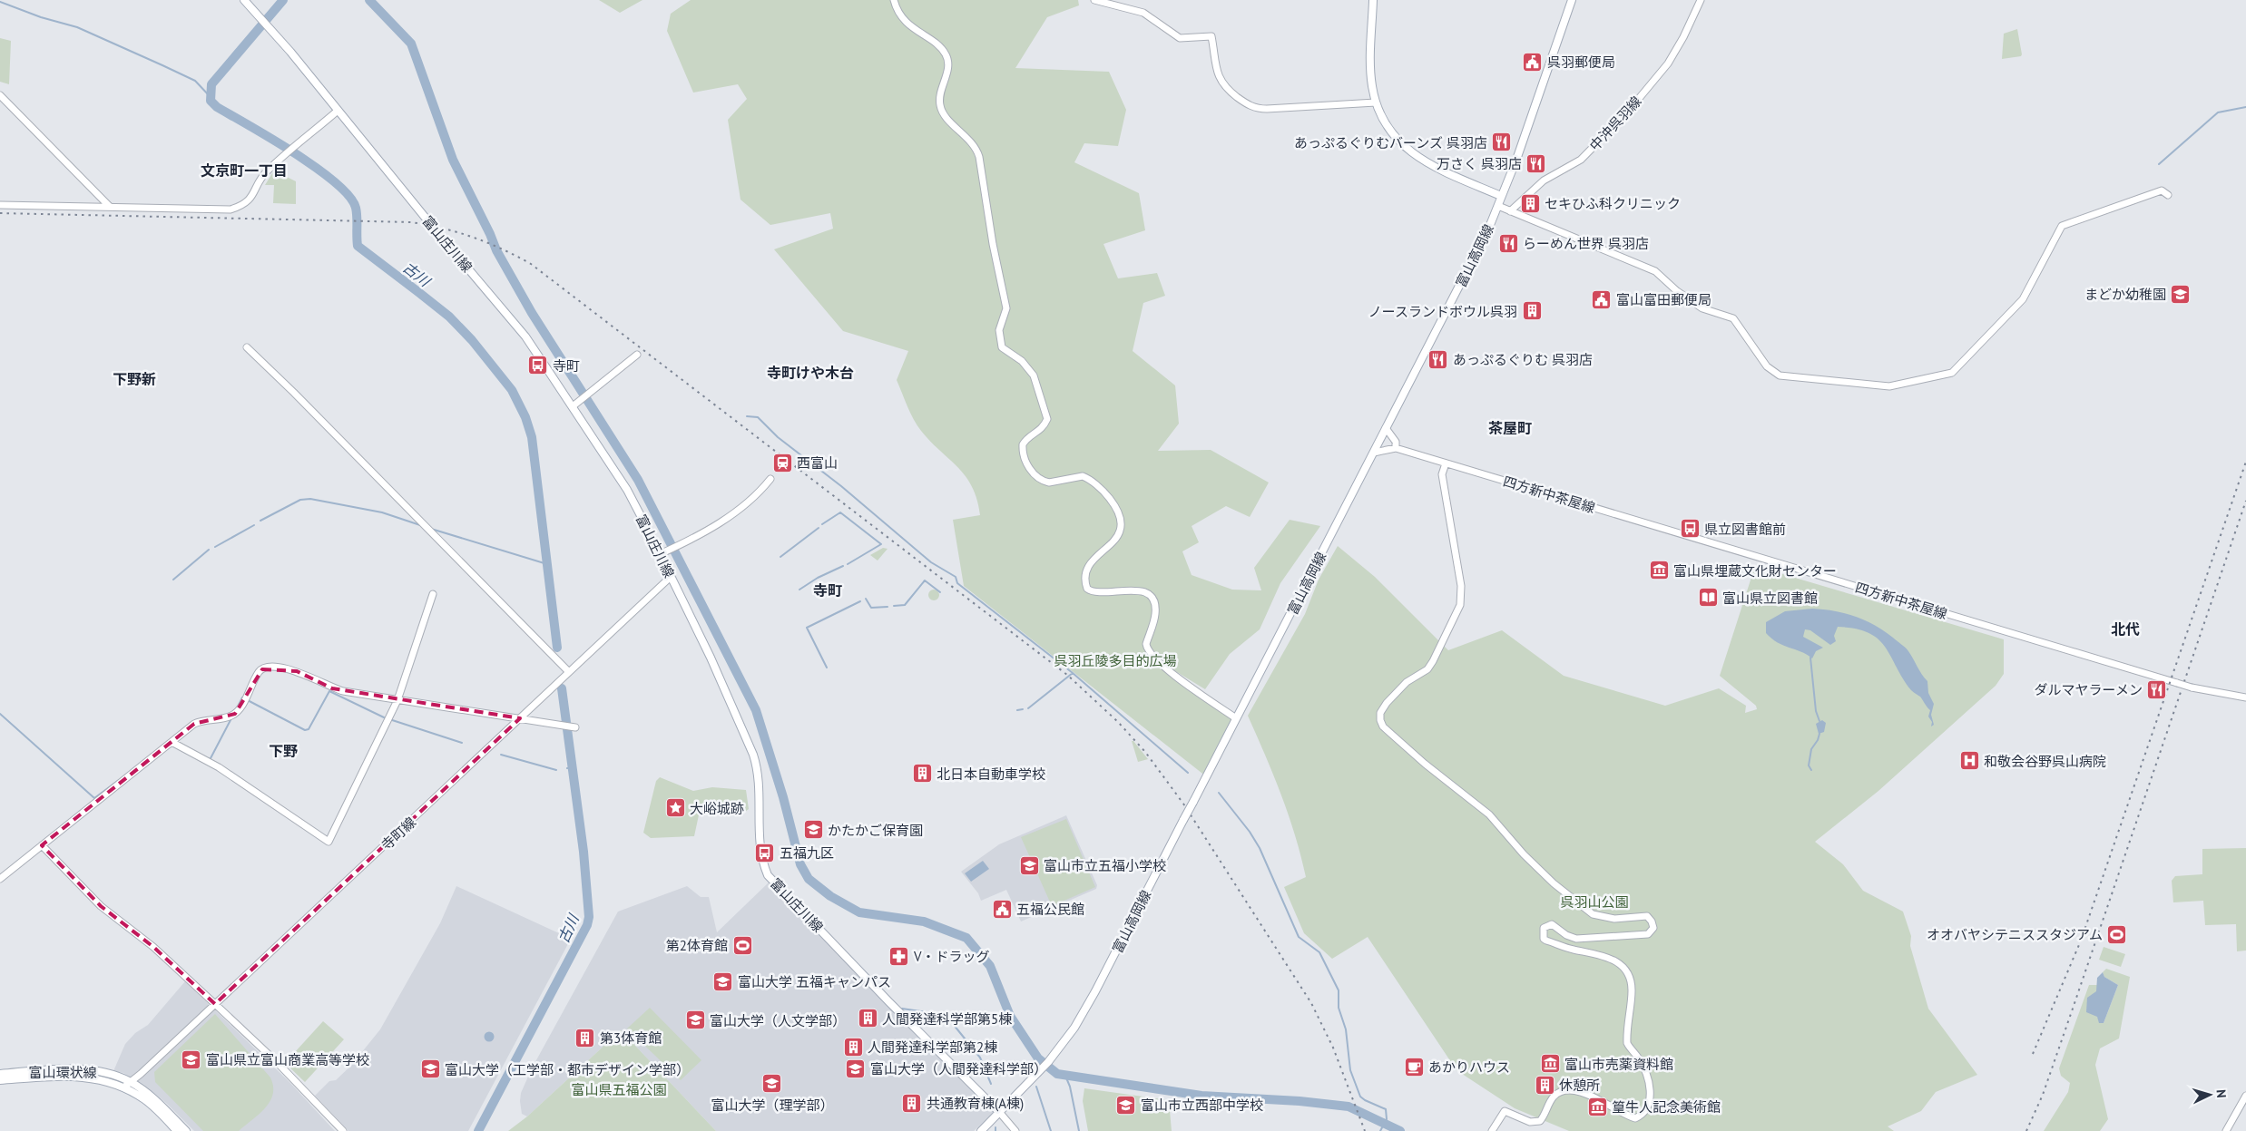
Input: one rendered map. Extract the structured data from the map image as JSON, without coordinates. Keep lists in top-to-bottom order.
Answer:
{
  "streets": {
    "main road": ["富山庄川線", "富山高岡線", "富山環状線"],
    "street": ["中沖呉羽線", "四方新中茶屋線", "寺町線"]
  },
  "crossings": [
    ["富山庄川線", "富山高岡線"],
    ["富山庄川線", "寺町線"],
    ["富山高岡線", "四方新中茶屋線"],
    ["寺町線", "富山環状線"]
  ],
  "districts": [
    "文京町一丁目",
    "寺町けや木台",
    "下野新",
    "茶屋町",
    "寺町",
    "北代",
    "下野"
  ],
  "water": ["古川"],
  "parks": ["呉羽丘陵多目的広場", "呉羽山公園", "富山県五福公園"],
  "places": {
    "public building": ["呉羽郵便局", "富山富田郵便局", "五福公民館"],
    "restaurant": [
      "あっぷるぐりむバーンズ 呉羽店",
      "万さく 呉羽店",
      "らーめん世界 呉羽店",
      "あっぷるぐりむ 呉羽店",
      "ダルマヤラーメン"
    ],
    "building": [
      "セキひふ科クリニック",
      "ノースランドボウル呉羽",
      "北日本自動車学校",
      "人間発達科学部第5棟",
      "第3体育館",
      "人間発達科学部第2棟",
      "休憩所",
      "共通教育棟(A棟)"
    ],
    "school or university": [
      "まどか幼稚園",
      "かたかご保育園",
      "富山市立五福小学校",
      "富山大学 五福キャンパス",
      "富山大学（人文学部）",
      "富山県立富山商業高等学校",
      "富山大学（人間発達科学部）",
      "富山大学（工学部・都市デザイン学部）",
      "富山大学（理学部）",
      "富山市立西部中学校"
    ],
    "bus stop": ["寺町", "県立図書館前", "五福九区"],
    "station": ["西富山"],
    "museum": ["富山県埋蔵文化財センター", "富山市売薬資料館", "篁牛人記念美術館"],
    "library": ["富山県立図書館"],
    "hospital": ["和敬会谷野呉山病院"],
    "place": ["大峪城跡"],
    "sports": ["オオバヤシテニススタジアム", "第2体育館"],
    "pharmacy": ["V・ドラッグ"],
    "cafe": ["あかりハウス"]
  },
  "north": "right"
}
